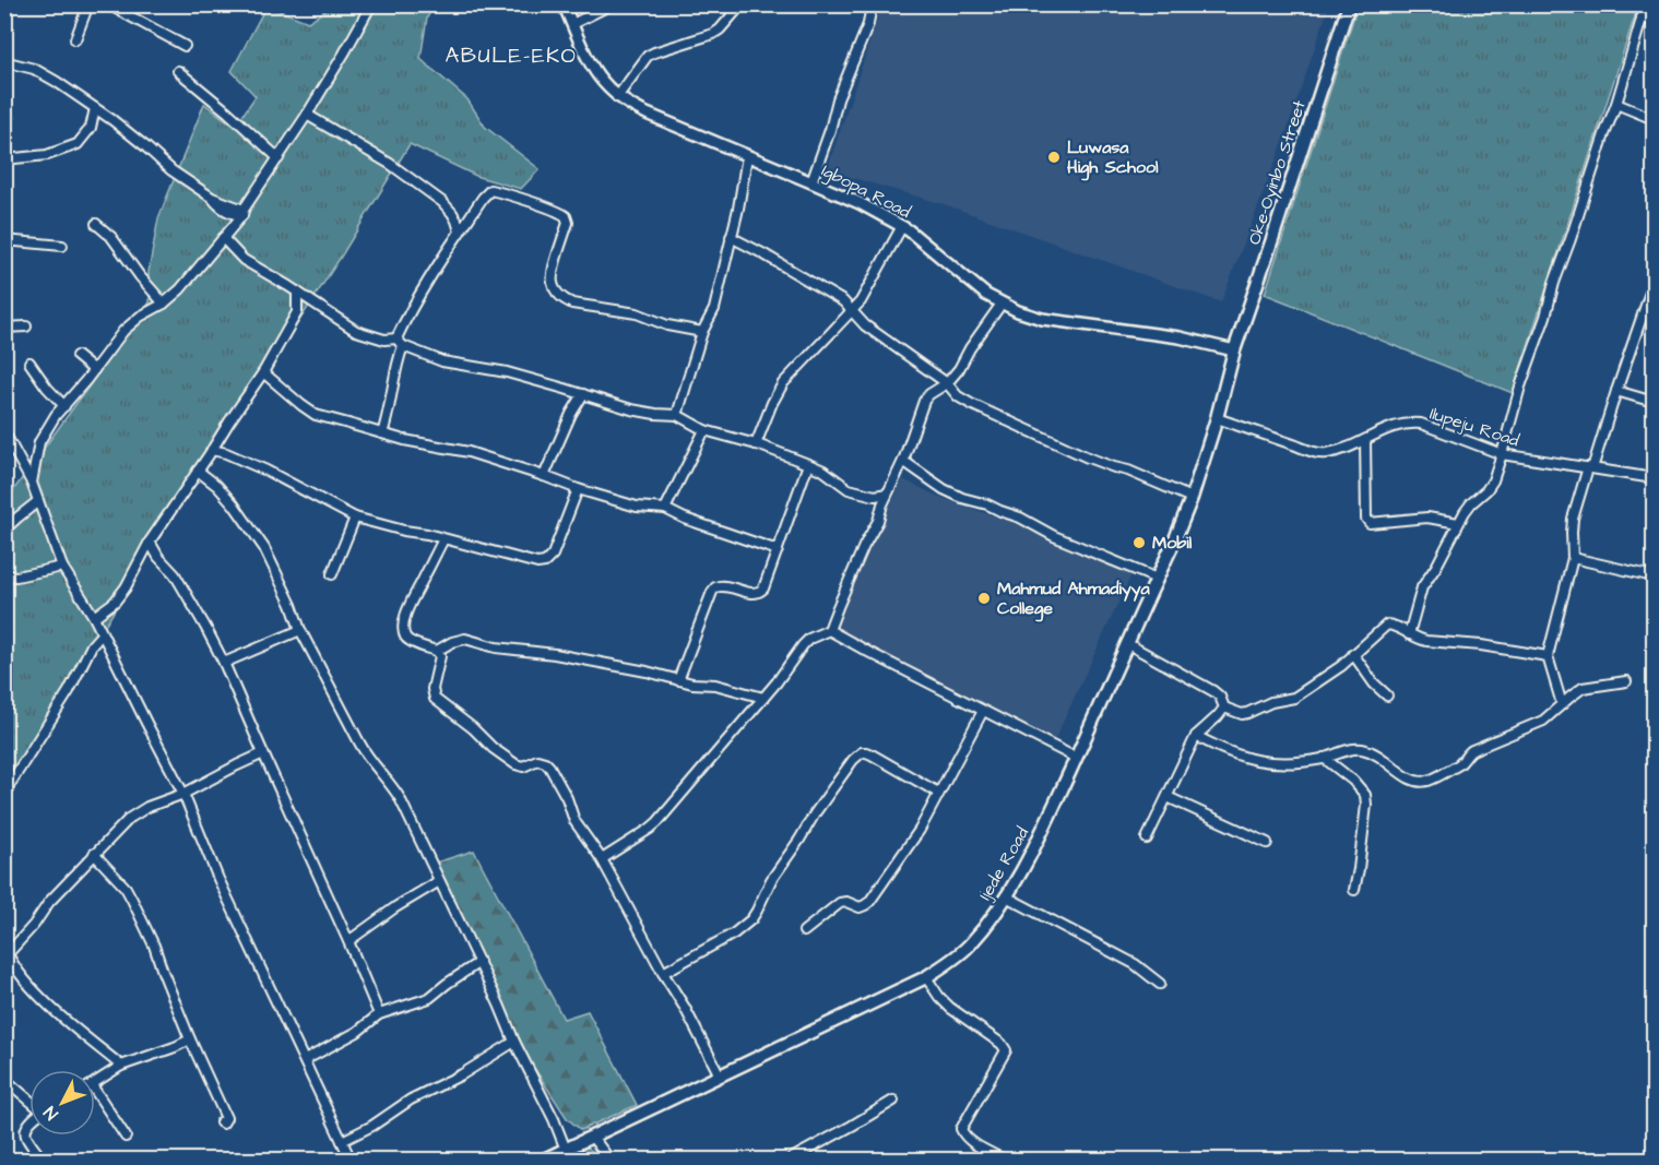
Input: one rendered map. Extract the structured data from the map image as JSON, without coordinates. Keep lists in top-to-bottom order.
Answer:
{
  "streets": {
    "main road": ["Oke-Oyinbo Street", "Ijede Road"],
    "street": ["Igbopa Road", "Ilupeju Road"]
  },
  "crossings": [
    ["Oke-Oyinbo Street", "Igbopa Road"],
    ["Oke-Oyinbo Street", "Ijede Road"],
    ["Igbopa Road", "Ijede Road"],
    ["Ilupeju Road", "Ijede Road"]
  ],
  "districts": ["ABULE-EKO"],
  "places": ["Luwasa High School", "Mobil", "Mahmud Ahmadiyya College"],
  "north": "bottom left"
}
